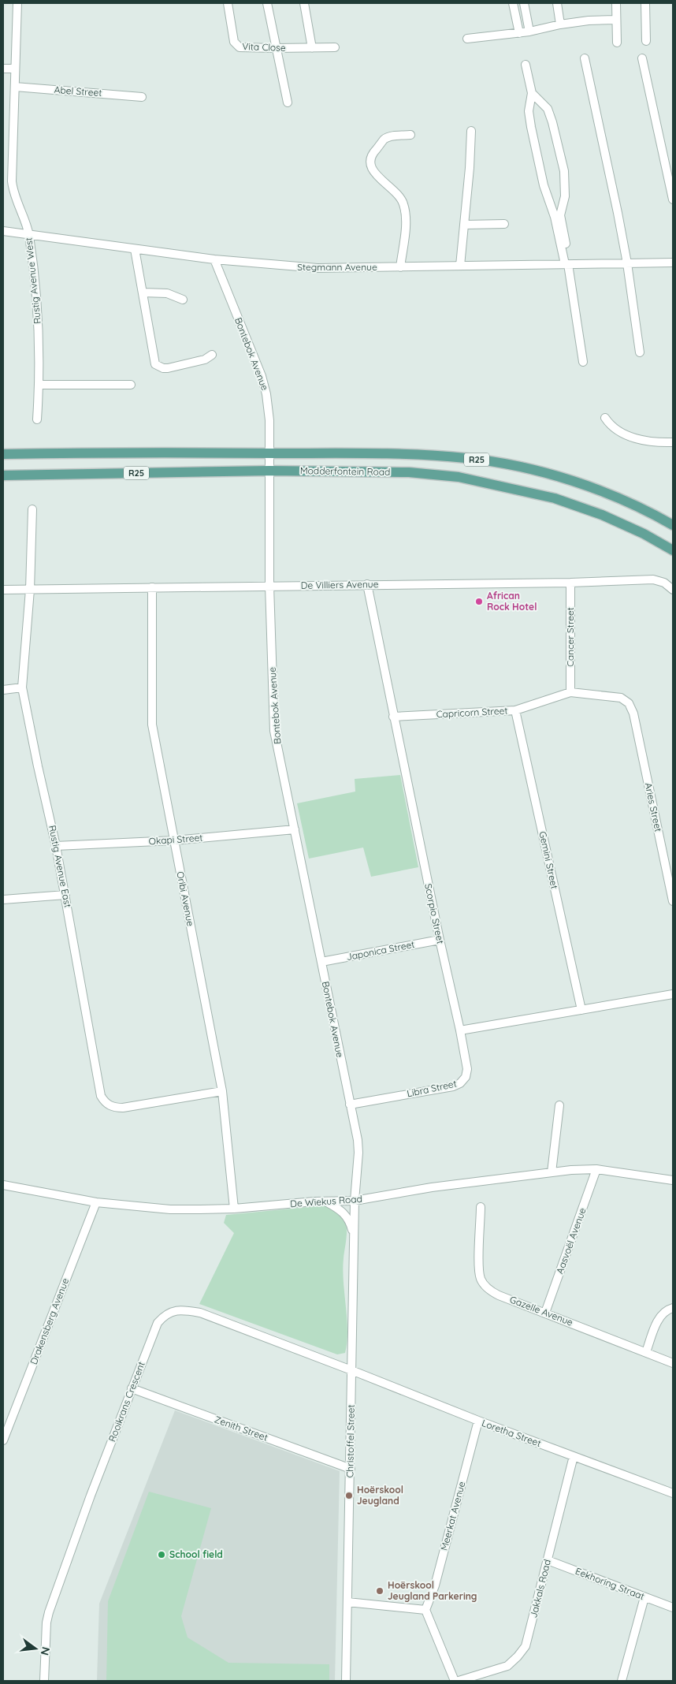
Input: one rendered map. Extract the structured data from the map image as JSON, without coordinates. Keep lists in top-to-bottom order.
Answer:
{
  "streets": {
    "main road": ["R25", "Modderfontein Road"],
    "street": [
      "Vita Close",
      "Abel Street",
      "Stegmann Avenue",
      "Rustig Avenue West",
      "Bontebok Avenue",
      "De Villiers Avenue",
      "Cancer Street",
      "Capricorn Street",
      "Aries Street",
      "Okapi Street",
      "Gemini Street",
      "Rustig Avenue East",
      "Oribi Avenue",
      "Scorpio Street",
      "Japonica Street",
      "Libra Street",
      "De Wiekus Road",
      "Aasvoël Avenue",
      "Gazelle Avenue",
      "Drakensberg Avenue",
      "Rooikrans Crescent",
      "Zenith Street",
      "Loretha Street",
      "Christoffel Street",
      "Meerkat Avenue",
      "Eekhoring Straat",
      "Jakkals Road"
    ]
  },
  "crossings": [
    ["Abel Street", "Rustig Avenue West"],
    ["Stegmann Avenue", "Rustig Avenue West"],
    ["Stegmann Avenue", "Bontebok Avenue"],
    ["Bontebok Avenue", "Modderfontein Road"],
    ["Bontebok Avenue", "De Villiers Avenue"],
    ["Bontebok Avenue", "Okapi Street"],
    ["Bontebok Avenue", "Japonica Street"],
    ["Bontebok Avenue", "Libra Street"],
    ["Bontebok Avenue", "De Wiekus Road"],
    ["Bontebok Avenue", "Christoffel Street"],
    ["De Villiers Avenue", "Cancer Street"],
    ["De Villiers Avenue", "Rustig Avenue East"],
    ["De Villiers Avenue", "Oribi Avenue"],
    ["De Villiers Avenue", "Scorpio Street"],
    ["Cancer Street", "Capricorn Street"],
    ["Capricorn Street", "Aries Street"],
    ["Capricorn Street", "Gemini Street"],
    ["Capricorn Street", "Scorpio Street"],
    ["Okapi Street", "Rustig Avenue East"],
    ["Okapi Street", "Oribi Avenue"],
    ["Rustig Avenue East", "Oribi Avenue"],
    ["Oribi Avenue", "De Wiekus Road"],
    ["Scorpio Street", "Japonica Street"],
    ["Scorpio Street", "Libra Street"],
    ["De Wiekus Road", "Aasvoël Avenue"],
    ["De Wiekus Road", "Drakensberg Avenue"],
    ["De Wiekus Road", "Christoffel Street"],
    ["Aasvoël Avenue", "Gazelle Avenue"],
    ["Rooikrans Crescent", "Zenith Street"],
    ["Rooikrans Crescent", "Loretha Street"],
    ["Rooikrans Crescent", "Christoffel Street"],
    ["Zenith Street", "Christoffel Street"],
    ["Loretha Street", "Christoffel Street"],
    ["Loretha Street", "Meerkat Avenue"],
    ["Loretha Street", "Jakkals Road"],
    ["Eekhoring Straat", "Jakkals Road"]
  ],
  "places": [
    "African Rock Hotel",
    "Hoërskool Jeugland",
    "School field",
    "Hoërskool Jeugland Parkering"
  ],
  "north": "right"
}
